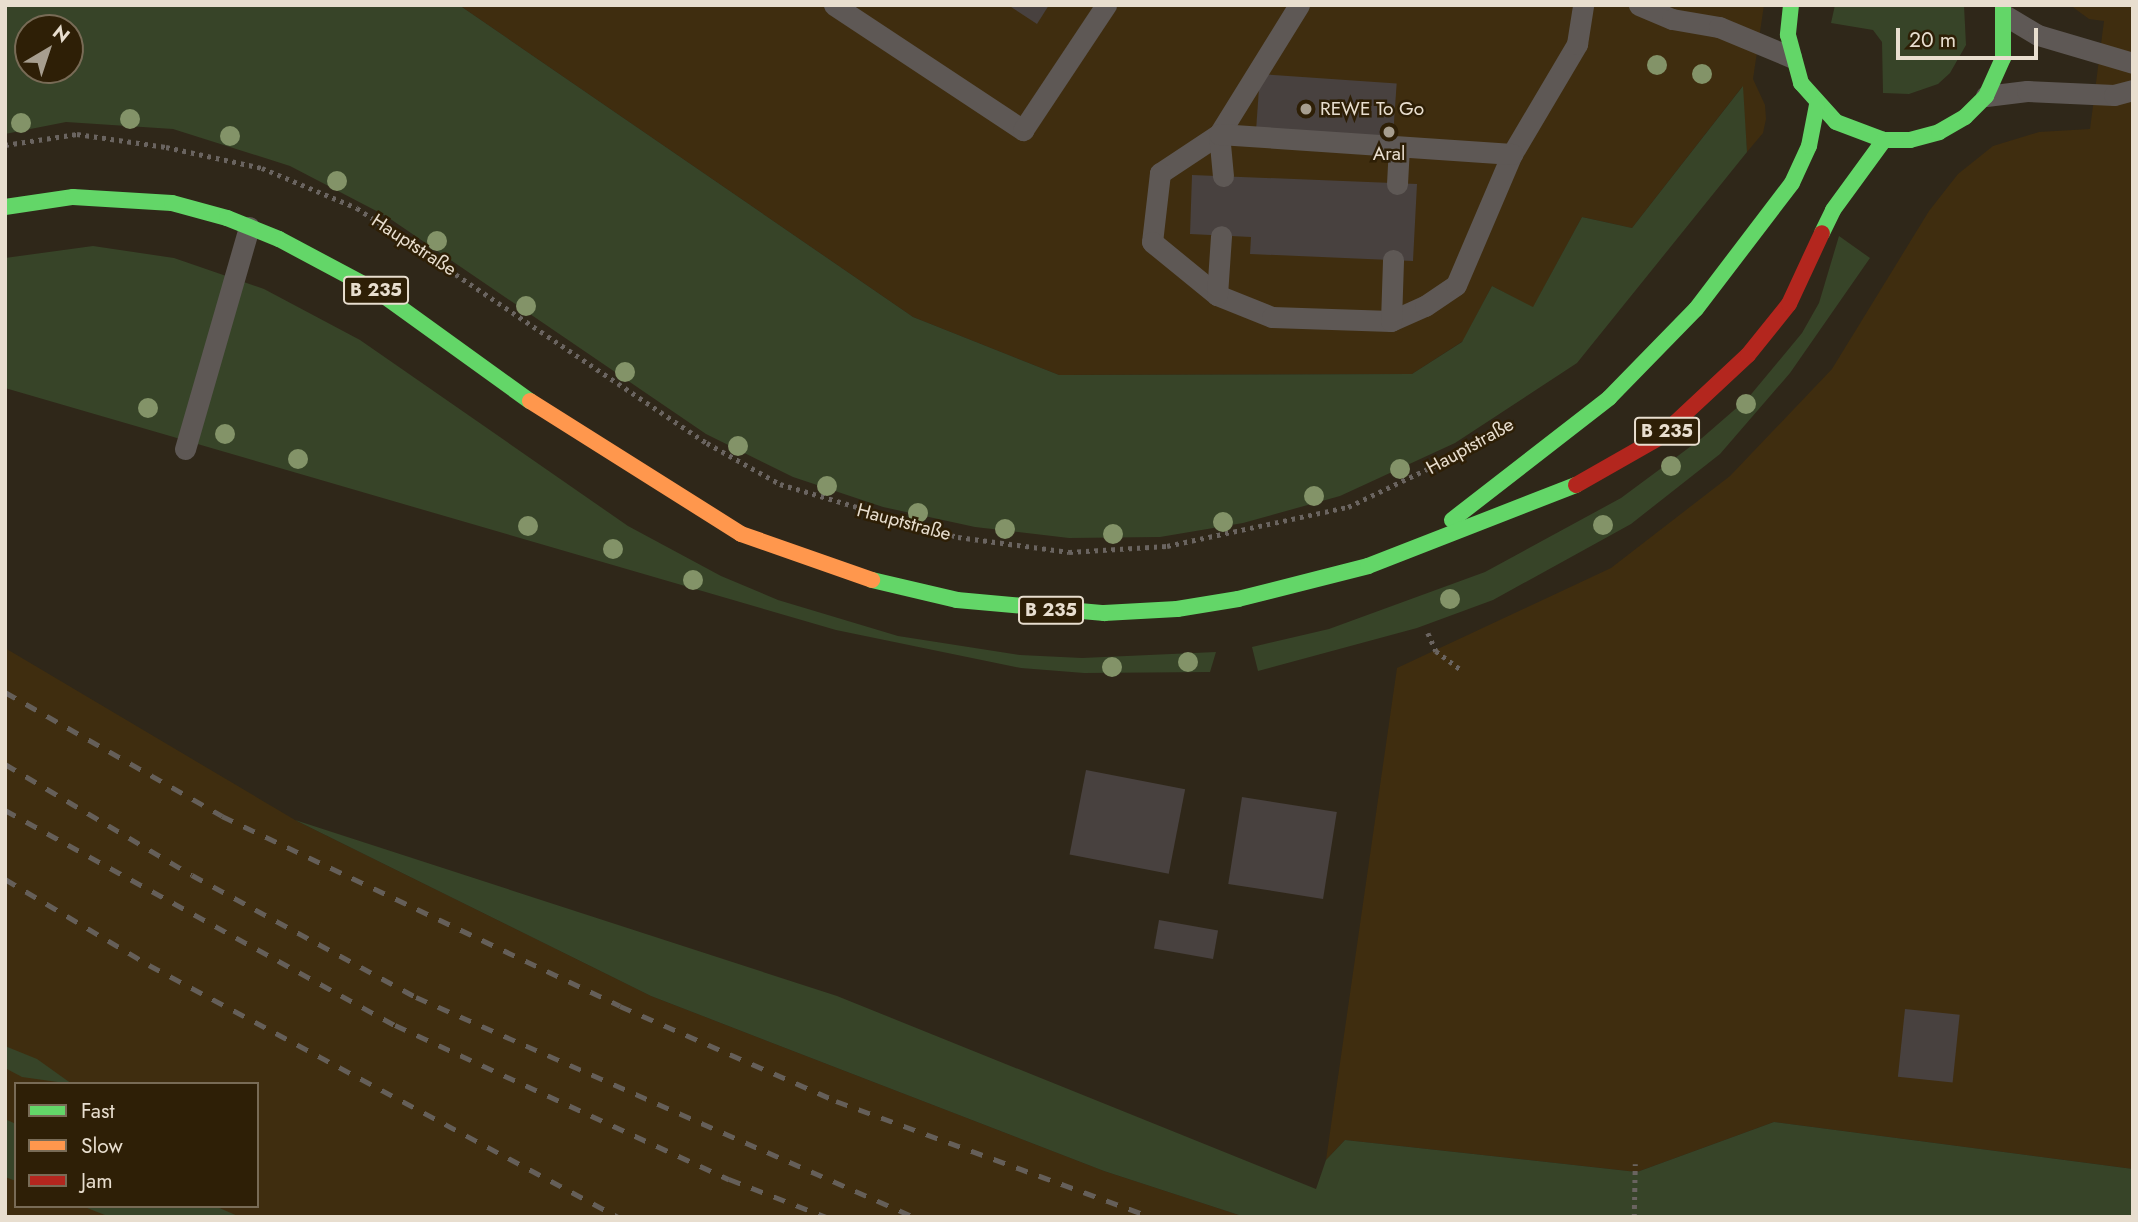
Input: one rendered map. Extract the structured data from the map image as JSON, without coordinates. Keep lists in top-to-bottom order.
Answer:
{
  "streets": {
    "main road": ["B 235"],
    "path": ["Hauptstraße"]
  },
  "places": ["REWE To Go", "Aral"],
  "legend": ["Fast", "Slow", "Jam"],
  "scale_bar": "20 m",
  "north": "top right"
}
